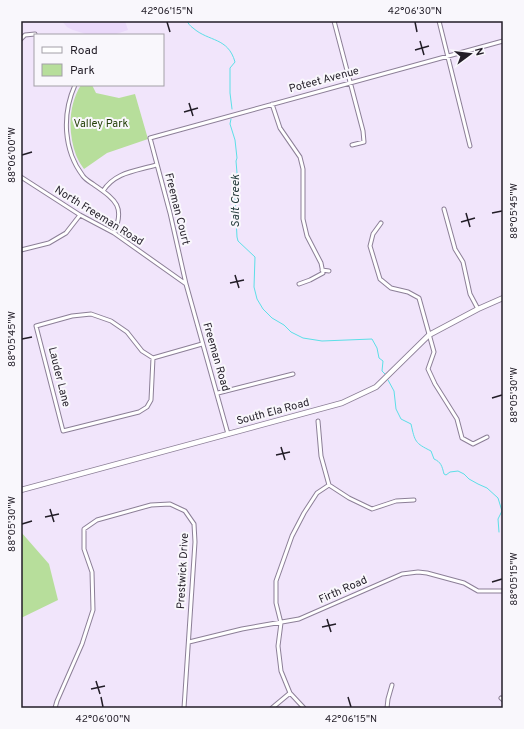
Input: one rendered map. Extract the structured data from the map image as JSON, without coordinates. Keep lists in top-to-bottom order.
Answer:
{
  "streets": {
    "main road": ["South Ela Road"],
    "street": [
      "Poteet Avenue",
      "Freeman Court",
      "North Freeman Road",
      "Freeman Road",
      "Lauder Lane",
      "Prestwick Drive",
      "Firth Road"
    ]
  },
  "crossings": [
    ["Poteet Avenue", "Freeman Court"],
    ["Freeman Court", "North Freeman Road"],
    ["Freeman Court", "Freeman Road"],
    ["North Freeman Road", "Freeman Road"],
    ["Freeman Road", "South Ela Road"],
    ["Prestwick Drive", "Firth Road"]
  ],
  "water": ["Salt Creek"],
  "parks": ["Valley Park"],
  "legend": ["Road", "Park"],
  "north": "right",
  "coordinates": [
    "42°06'15\"N",
    "42°06'30\"N",
    "88°06'00\"W",
    "88°05'45\"W",
    "88°05'30\"W",
    "88°05'15\"W",
    "42°06'00\"N"
  ]
}
